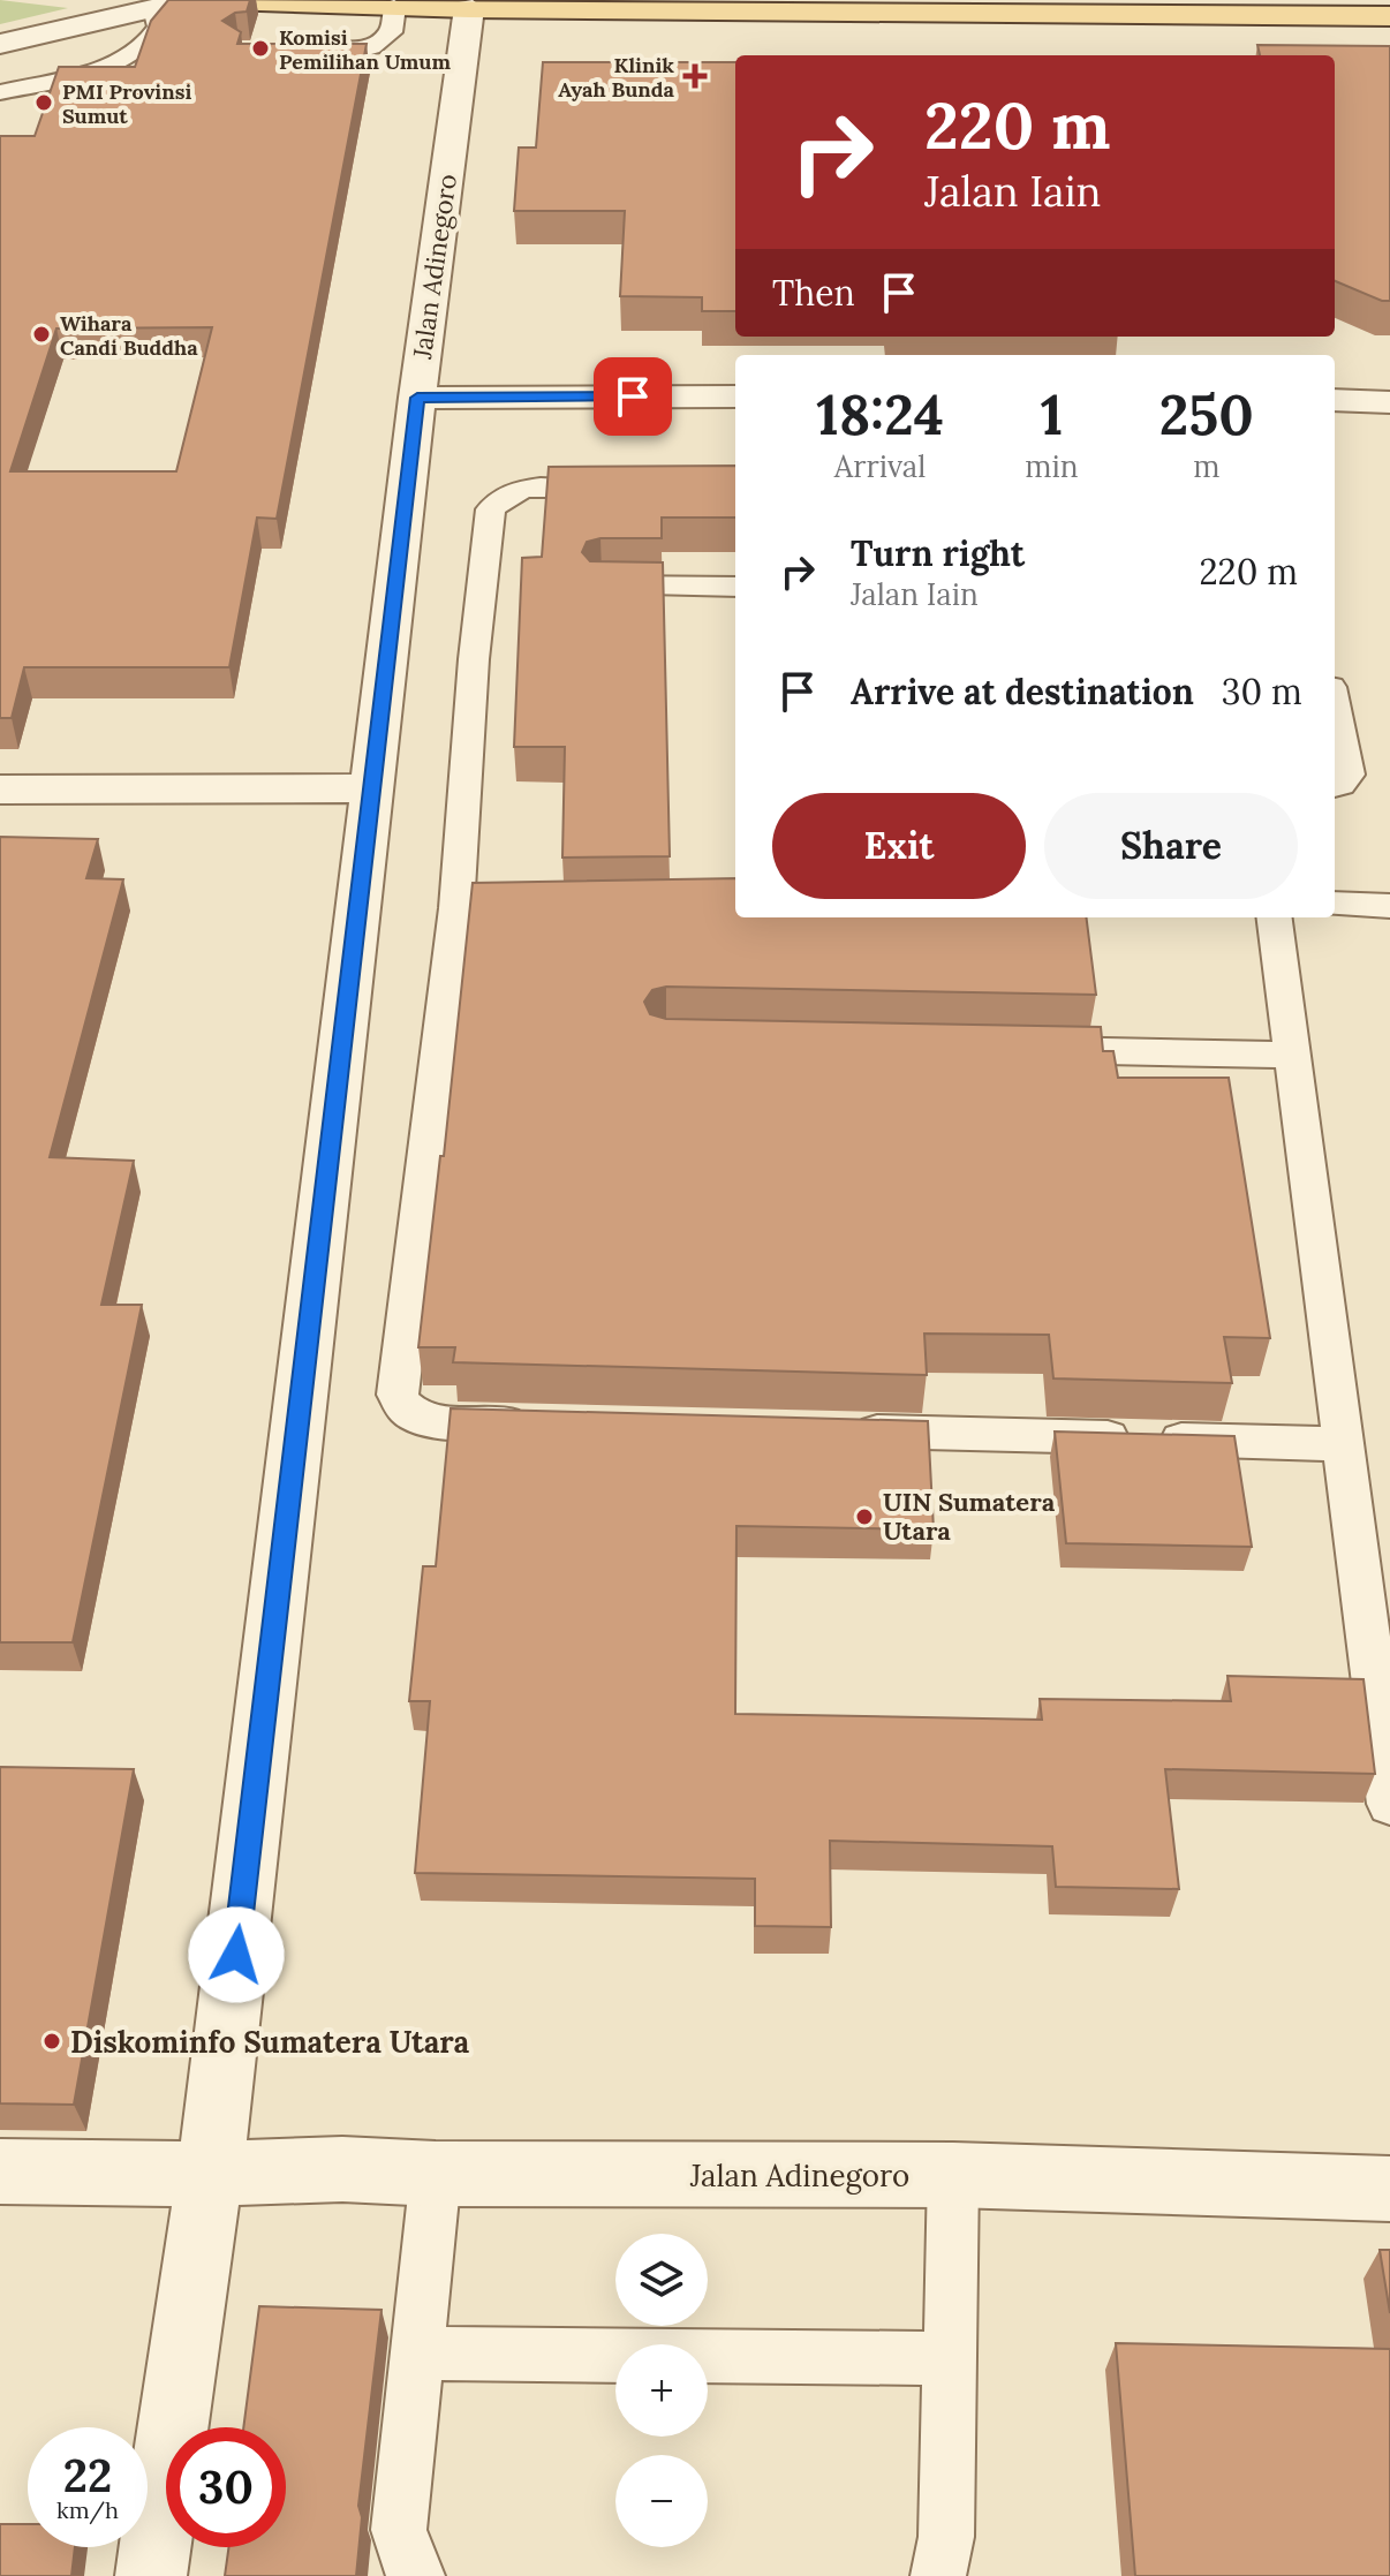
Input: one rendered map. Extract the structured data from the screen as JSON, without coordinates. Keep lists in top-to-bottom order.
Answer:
{
  "streets": {
    "street": ["Jalan Adinegoro"]
  },
  "places": {
    "other": [
      "Komisi Pemilihan Umum",
      "PMI Provinsi Sumut",
      "Wihara Candi Buddha",
      "UIN Sumatera Utara",
      "Diskominfo Sumatera Utara"
    ],
    "health": ["Klinik Ayah Bunda"]
  },
  "page": {
    "turn": ["220 m", "Jalan Iain"],
    "then": "Then",
    "eta": [
      "18:24",
      "Arrival",
      "1",
      "min",
      "250",
      "m"
    ],
    "list": [
      {
        "name": "Turn right",
        "note": "Jalan Iain",
        "value": "220 m"
      },
      {
        "name": "Arrive at destination",
        "value": "30 m"
      }
    ],
    "buttons": ["Exit", "Share"],
    "map_buttons": ["+", "−"],
    "speed": "22 km/h",
    "limit": "30"
  }
}
